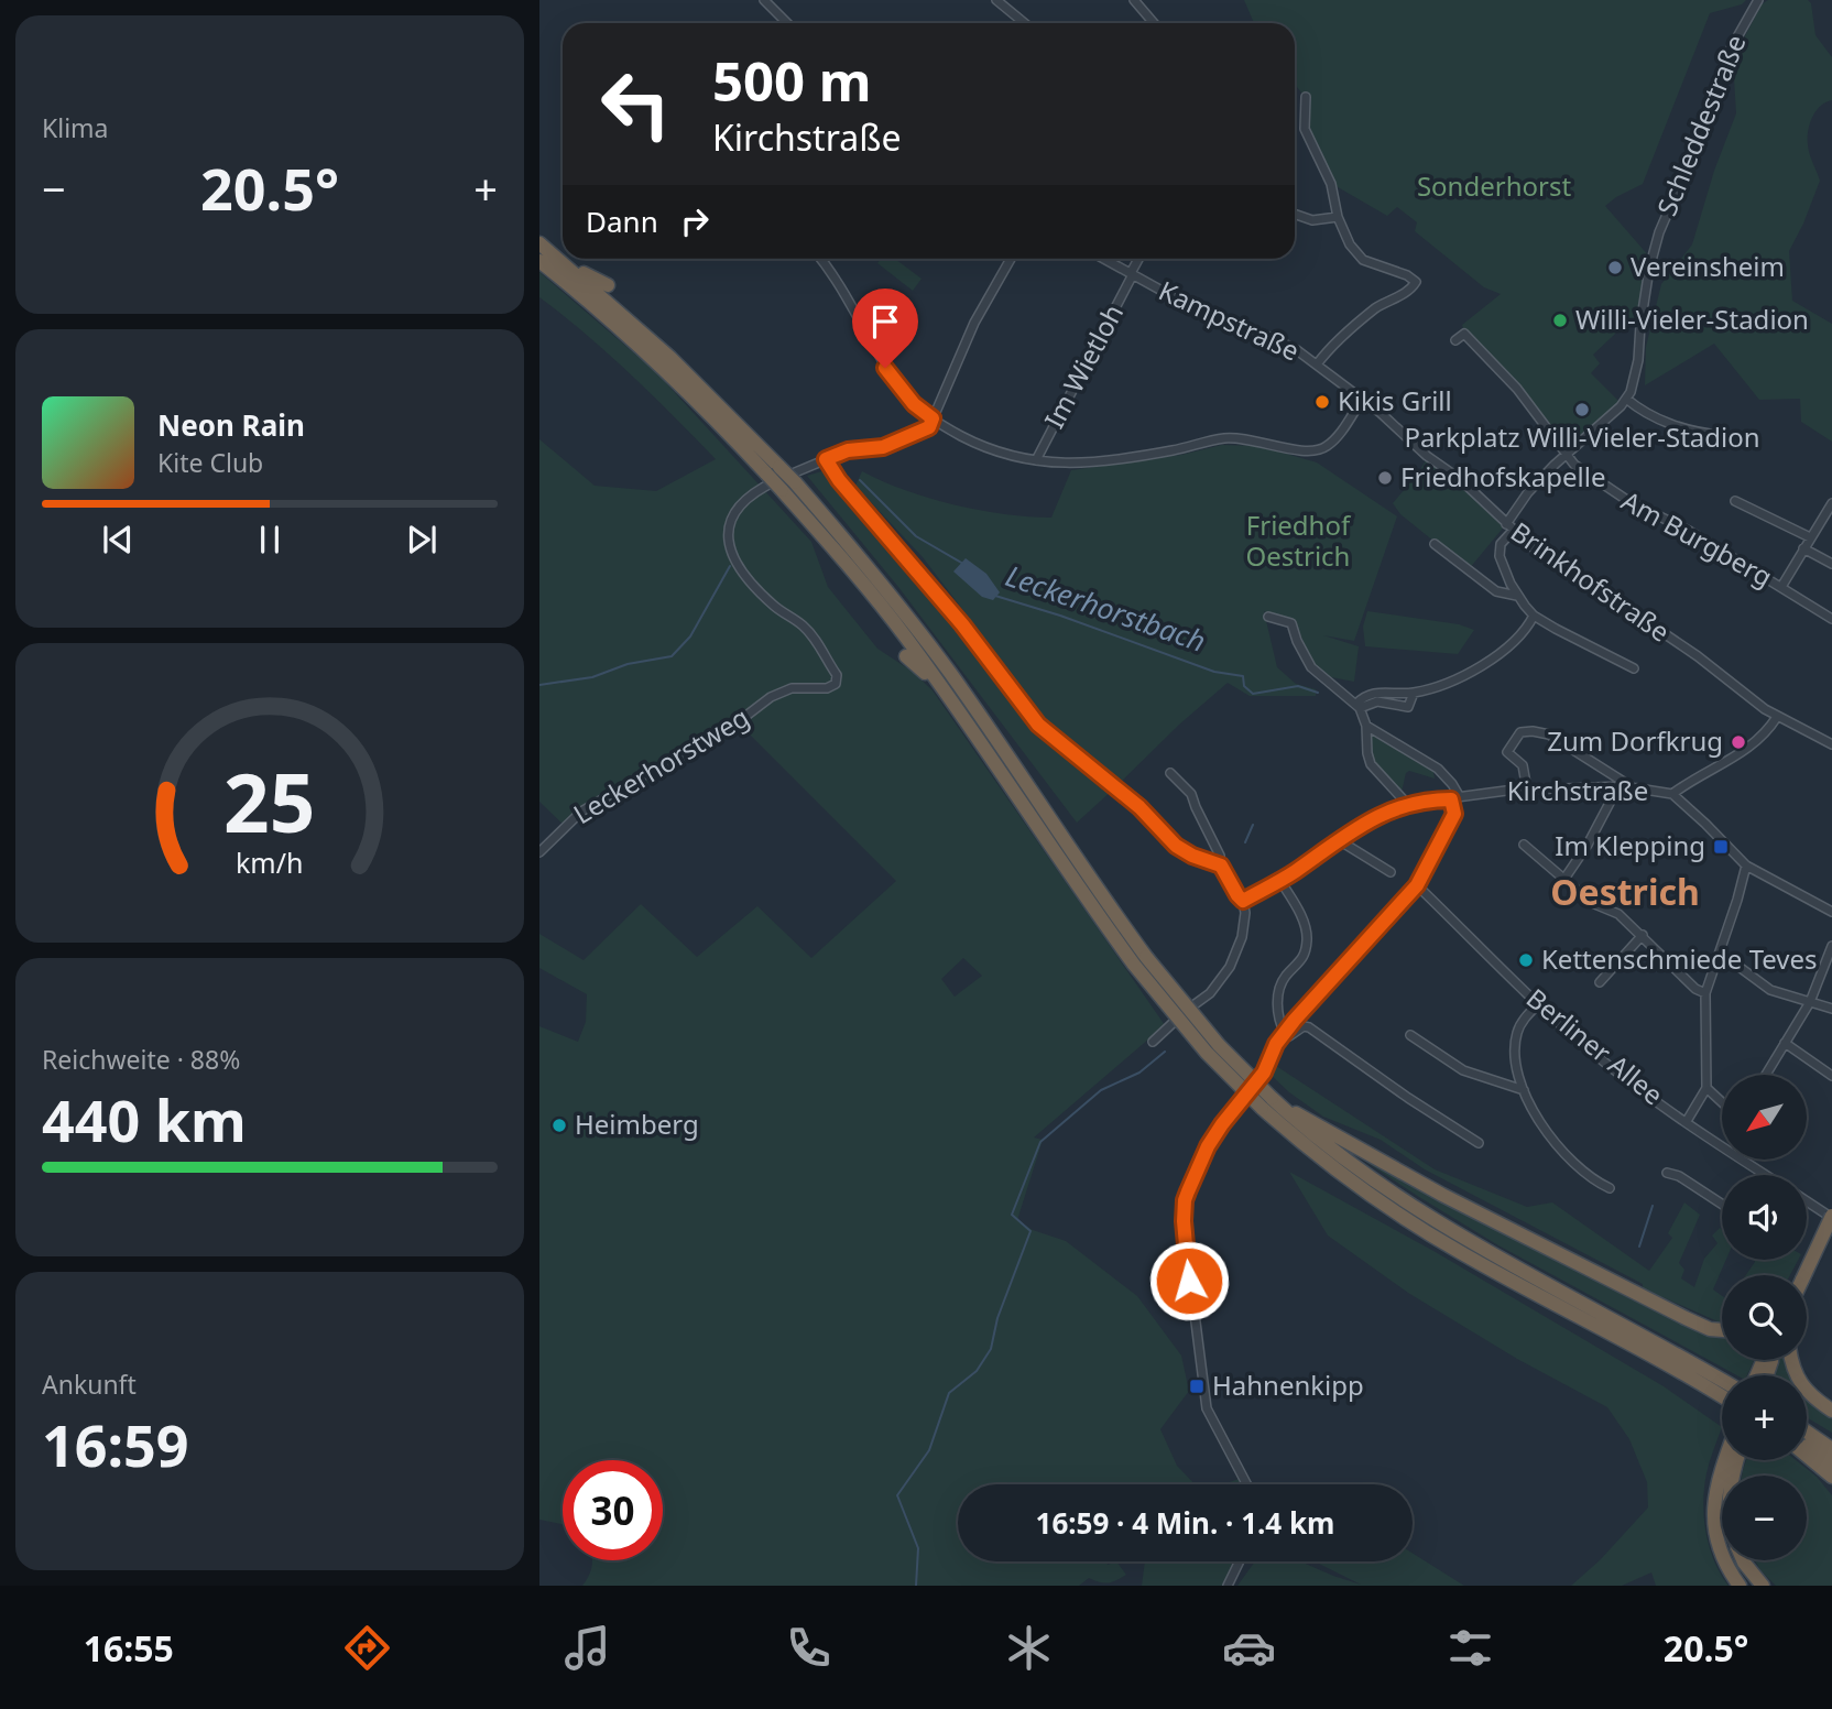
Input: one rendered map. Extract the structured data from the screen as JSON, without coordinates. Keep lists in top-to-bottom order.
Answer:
{
  "streets": {
    "street": [
      "Schleddestraße",
      "Kampstraße",
      "Im Wietloh",
      "Am Burgberg",
      "Brinkhofstraße",
      "Leckerhorstweg",
      "Kirchstraße",
      "Berliner Allee"
    ]
  },
  "crossings": [
    ["Kampstraße", "Im Wietloh"],
    ["Kampstraße", "Brinkhofstraße"]
  ],
  "districts": ["Oestrich"],
  "water": ["Leckerhorstbach"],
  "parks": ["Sonderhorst", "Friedhof Oestrich"],
  "places": {
    "other": [
      "Vereinsheim",
      "Willi-Vieler-Stadion",
      "Kikis Grill",
      "Parkplatz Willi-Vieler-Stadion",
      "Friedhofskapelle",
      "Zum Dorfkrug",
      "Kettenschmiede Teves",
      "Heimberg"
    ],
    "transit": ["Im Klepping", "Hahnenkipp"]
  },
  "north": "bottom left",
  "page": {
    "tile": [
      "Klima",
      ["Reichweite · 88%", "440 km"],
      ["Ankunft", "16:59"]
    ],
    "turn": ["500 m", "Kirchstraße"],
    "heat": ["−", "20.5°", "+"],
    "then": "Dann",
    "song": ["Neon Rain", "Kite Club"],
    "map_buttons": ["+", "−"],
    "limit": "30",
    "trip": "16:59 · 4 Min. · 1.4 km",
    "tabs": ["16:55", "20.5°"],
    "gauge": ["25", "km/h"]
  }
}
